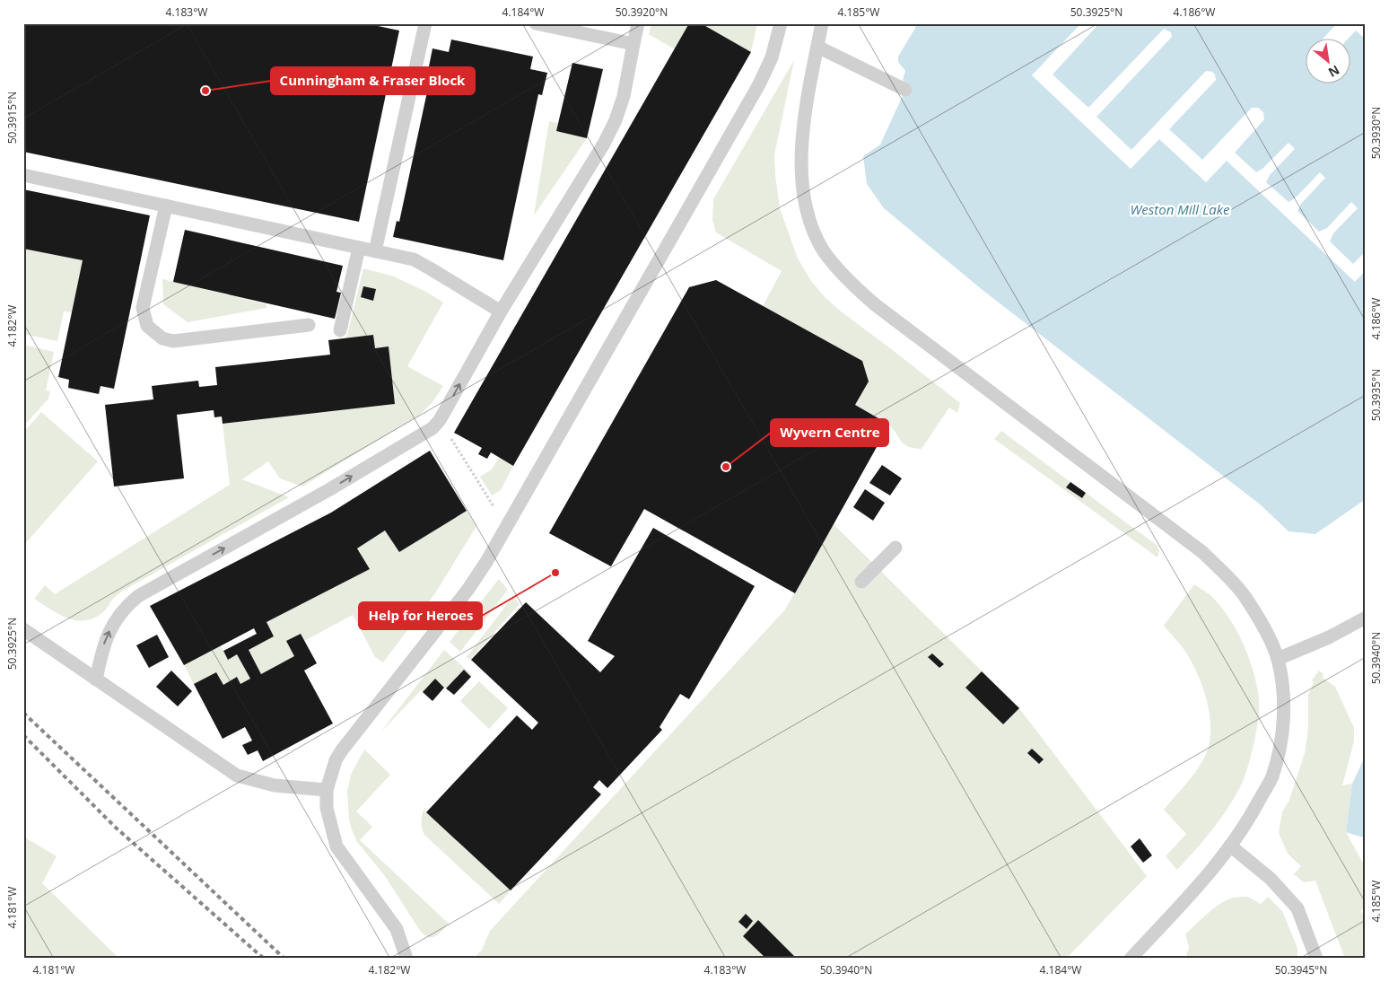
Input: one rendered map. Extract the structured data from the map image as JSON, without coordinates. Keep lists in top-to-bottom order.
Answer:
{
  "water": ["Weston Mill Lake"],
  "places": ["Cunningham & Fraser Block", "Wyvern Centre", "Help for Heroes"],
  "north": "bottom right",
  "coordinates": [
    "4.183°W",
    "4.184°W",
    "50.3920°N",
    "4.185°W",
    "50.3925°N",
    "4.186°W",
    "50.3915°N",
    "50.3930°N",
    "4.182°W",
    "50.3935°N",
    "50.3940°N",
    "4.181°W",
    "50.3945°N"
  ]
}
